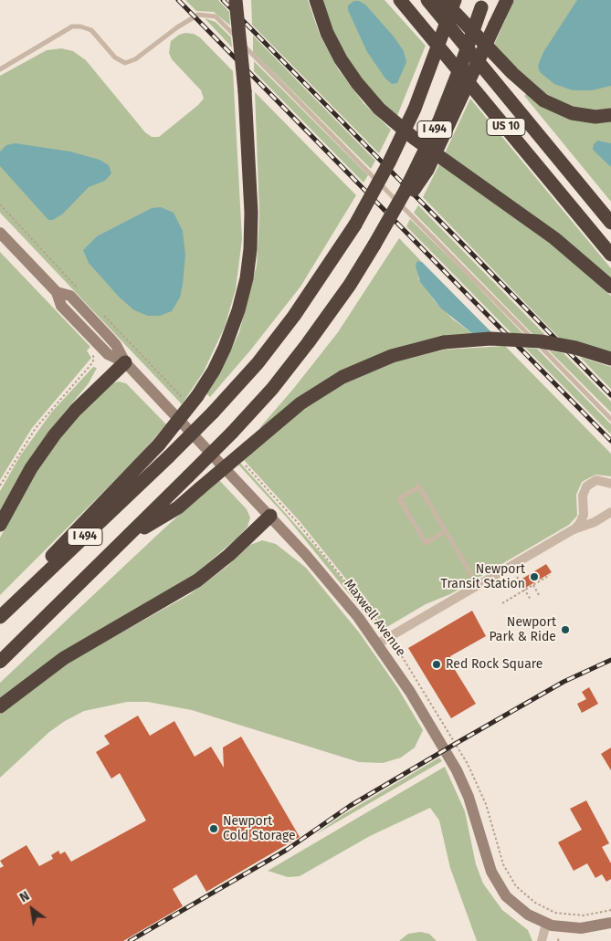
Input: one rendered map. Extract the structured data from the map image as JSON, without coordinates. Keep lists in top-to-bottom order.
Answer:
{
  "streets": {
    "highway": ["US 10", "I 494"],
    "street": ["Maxwell Avenue"]
  },
  "places": [
    "Newport Transit Station",
    "Newport Park & Ride",
    "Red Rock Square",
    "Newport Cold Storage"
  ],
  "north": "top left"
}
